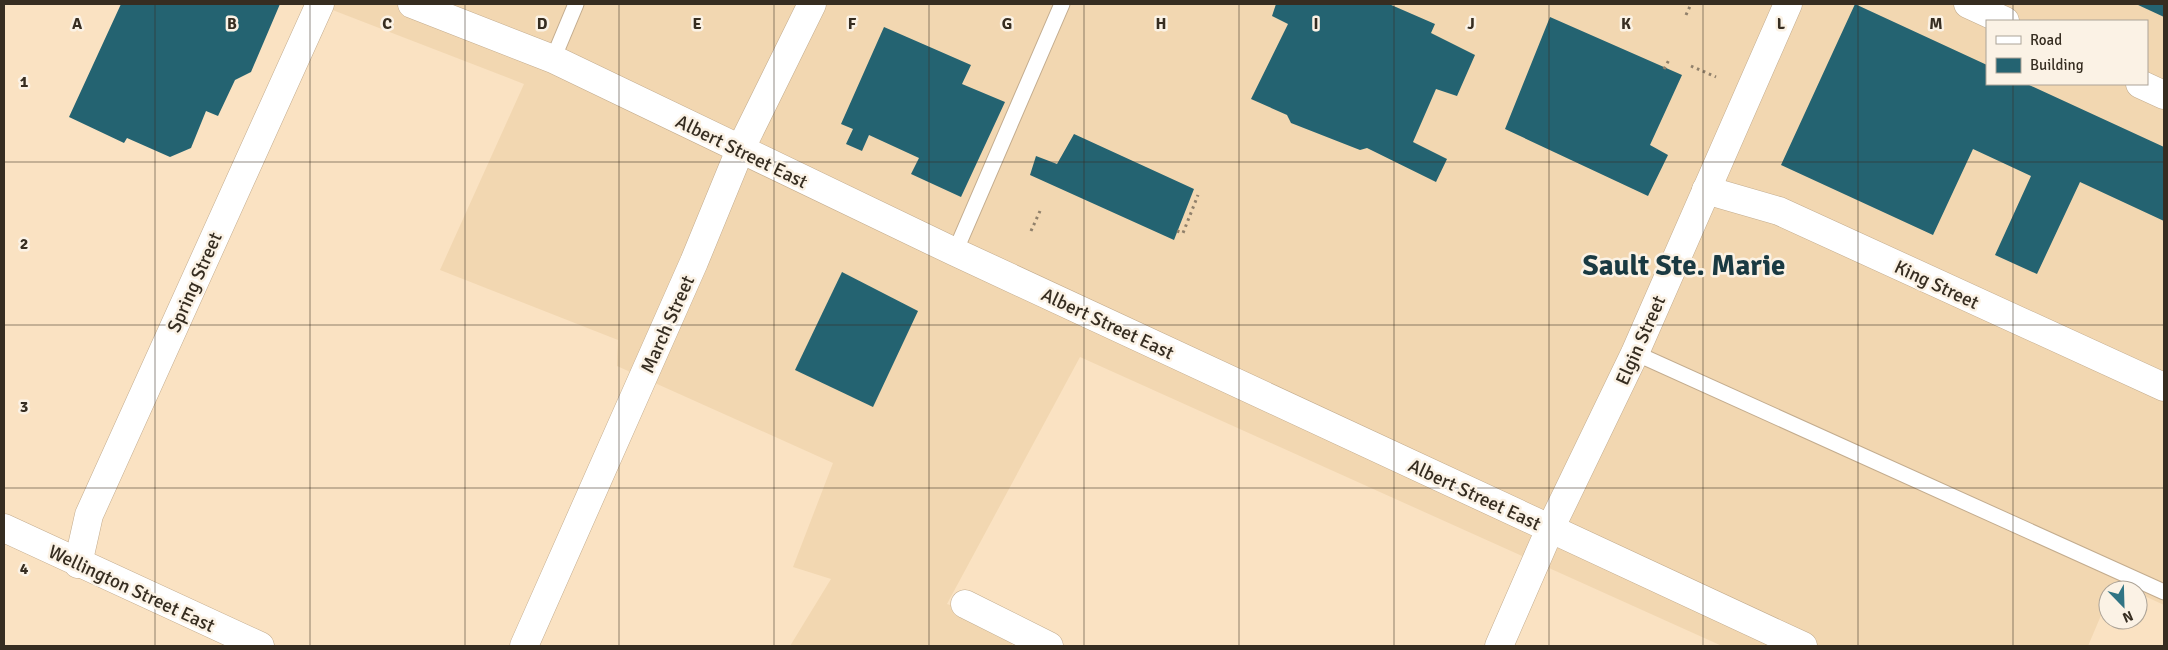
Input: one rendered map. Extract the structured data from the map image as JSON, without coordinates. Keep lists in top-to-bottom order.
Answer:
{
  "streets": {
    "street": [
      "Albert Street East",
      "Spring Street",
      "King Street",
      "March Street",
      "Elgin Street",
      "Wellington Street East"
    ]
  },
  "crossings": [
    ["Albert Street East", "March Street"],
    ["Albert Street East", "Elgin Street"],
    ["Spring Street", "Wellington Street East"],
    ["King Street", "Elgin Street"]
  ],
  "districts": ["Sault Ste. Marie"],
  "legend": ["Road", "Building"],
  "north": "bottom right",
  "grid": {
    "columns": [
      "A",
      "B",
      "C",
      "D",
      "E",
      "F",
      "G",
      "H",
      "I",
      "J",
      "K",
      "L",
      "M"
    ],
    "rows": [
      "1",
      "2",
      "3",
      "4"
    ]
  }
}
